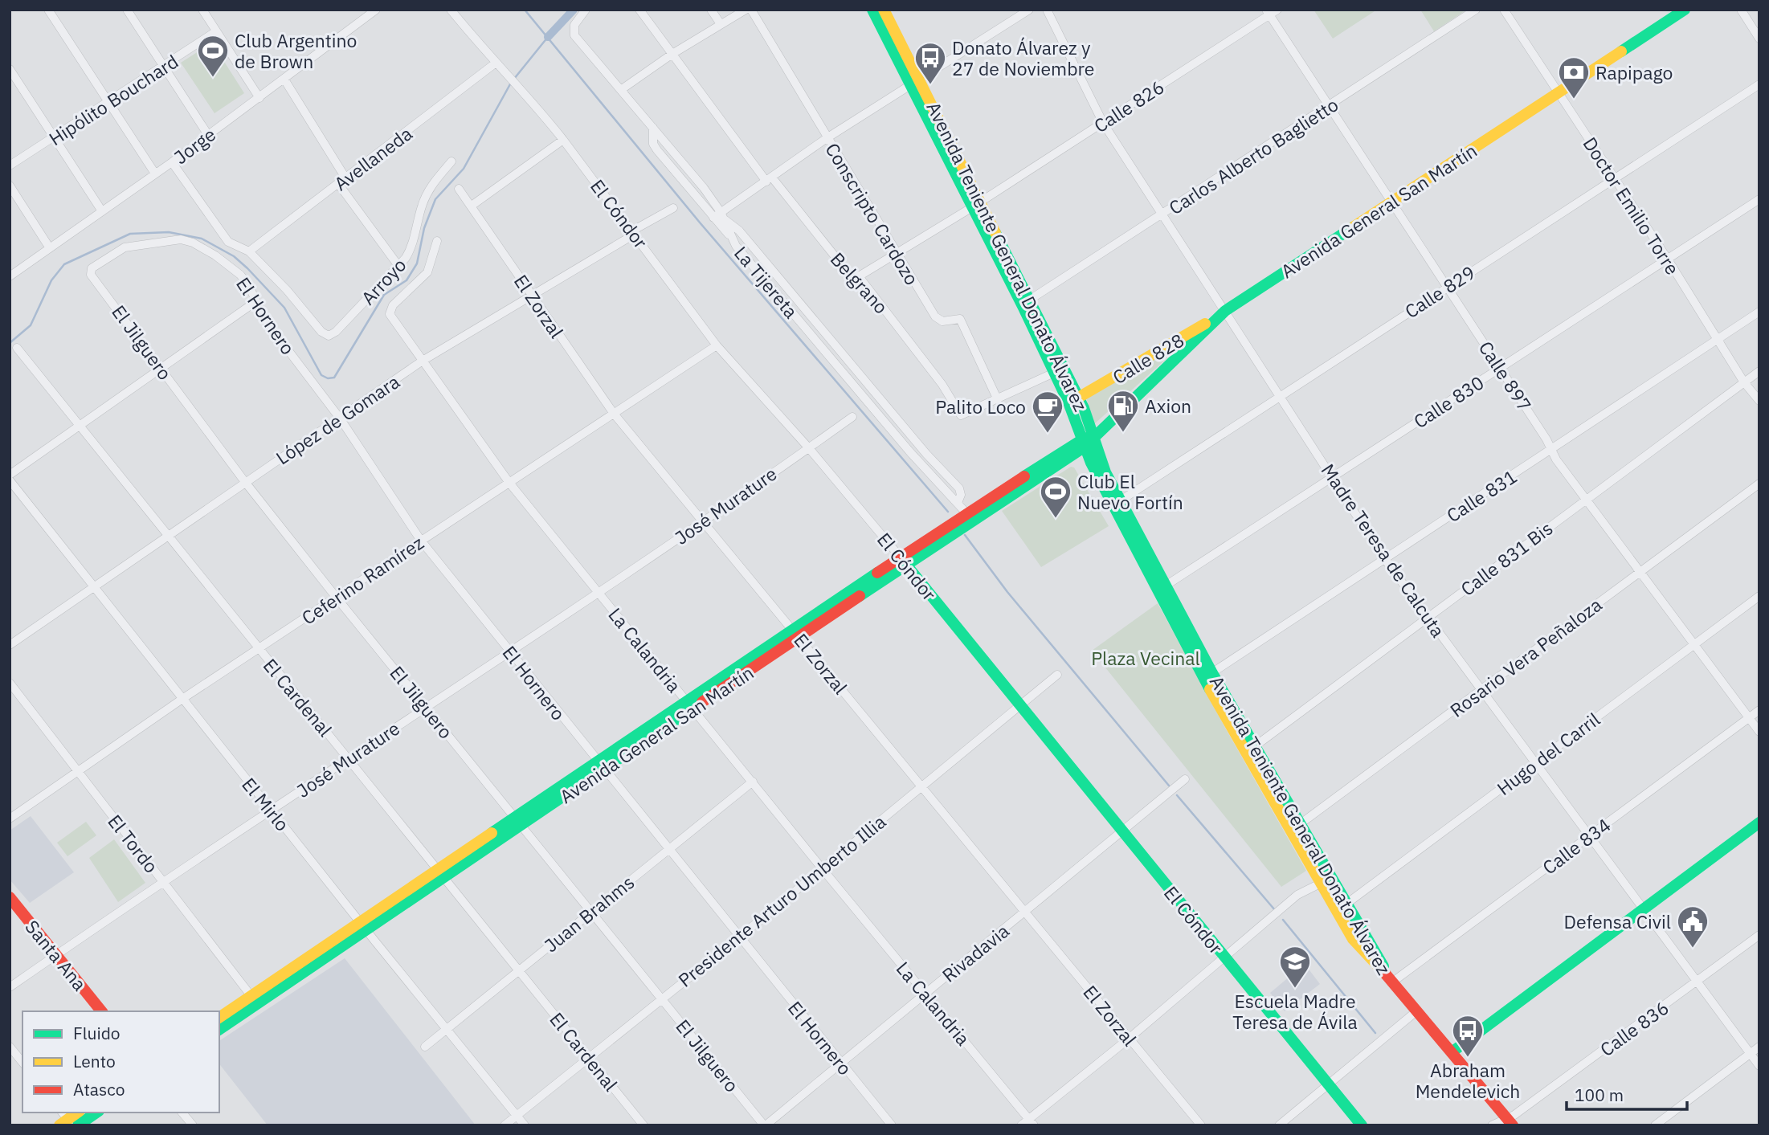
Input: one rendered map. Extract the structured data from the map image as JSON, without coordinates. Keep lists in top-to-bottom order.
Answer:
{
  "streets": {
    "main road": [
      "Avenida General San Martín",
      "El Cóndor",
      "Avenida Teniente General Donato Álvarez",
      "Calle 828",
      "Santa Ana"
    ],
    "street": [
      "Hipólito Bouchard",
      "Calle 826",
      "Jorge",
      "Carlos Alberto Baglietto",
      "Avellaneda",
      "Doctor Emilio Torre",
      "Conscripto Cardozo",
      "Arroyo",
      "La Tijereta",
      "Belgrano",
      "Calle 829",
      "El Zorzal",
      "El Hornero",
      "El Jilguero",
      "Calle 897",
      "Calle 830",
      "López de Gomara",
      "Calle 831",
      "José Murature",
      "Madre Teresa de Calcuta",
      "Calle 831 Bis",
      "Ceferino Ramírez",
      "La Calandria",
      "Rosario Vera Peñaloza",
      "El Cardenal",
      "Hugo del Carril",
      "El Mirlo",
      "El Tordo",
      "Calle 834",
      "Presidente Arturo Umberto Illia",
      "Juan Brahms",
      "Rivadavia",
      "Calle 836"
    ]
  },
  "crossings": [
    ["Calle 826", "Avenida Teniente General Donato Álvarez"],
    ["Calle 826", "Calle 897"],
    ["Calle 826", "Madre Teresa de Calcuta"],
    ["Jorge", "El Hornero"],
    ["Carlos Alberto Baglietto", "Avenida Teniente General Donato Álvarez"],
    ["Carlos Alberto Baglietto", "Calle 897"],
    ["Carlos Alberto Baglietto", "Madre Teresa de Calcuta"],
    ["Avellaneda", "El Cóndor"],
    ["Avellaneda", "El Hornero"],
    ["Doctor Emilio Torre", "Avenida General San Martín"],
    ["Doctor Emilio Torre", "Calle 829"],
    ["Doctor Emilio Torre", "Calle 830"],
    ["Doctor Emilio Torre", "Calle 831"],
    ["Doctor Emilio Torre", "Calle 831 Bis"],
    ["Avenida General San Martín", "El Cóndor"],
    ["Avenida General San Martín", "Avenida Teniente General Donato Álvarez"],
    ["Avenida General San Martín", "La Tijereta"],
    ["Avenida General San Martín", "El Zorzal"],
    ["Avenida General San Martín", "El Hornero"],
    ["Avenida General San Martín", "El Jilguero"],
    ["Avenida General San Martín", "Calle 828"],
    ["Avenida General San Martín", "Calle 897"],
    ["Avenida General San Martín", "Madre Teresa de Calcuta"],
    ["Avenida General San Martín", "La Calandria"],
    ["Avenida General San Martín", "El Cardenal"],
    ["Avenida General San Martín", "El Mirlo"],
    ["Avenida General San Martín", "El Tordo"],
    ["El Cóndor", "López de Gomara"],
    ["El Cóndor", "José Murature"],
    ["El Cóndor", "Ceferino Ramírez"],
    ["El Cóndor", "Presidente Arturo Umberto Illia"],
    ["El Cóndor", "Rivadavia"],
    ["Conscripto Cardozo", "Belgrano"],
    ["Avenida Teniente General Donato Álvarez", "Calle 829"],
    ["Avenida Teniente General Donato Álvarez", "Calle 828"],
    ["Avenida Teniente General Donato Álvarez", "Calle 830"],
    ["Avenida Teniente General Donato Álvarez", "Calle 831"],
    ["Avenida Teniente General Donato Álvarez", "Calle 831 Bis"],
    ["Avenida Teniente General Donato Álvarez", "Rosario Vera Peñaloza"],
    ["Avenida Teniente General Donato Álvarez", "Hugo del Carril"],
    ["Avenida Teniente General Donato Álvarez", "Calle 834"],
    ["Avenida Teniente General Donato Álvarez", "Calle 836"],
    ["Arroyo", "El Hornero"],
    ["Calle 829", "Calle 897"],
    ["Calle 829", "Madre Teresa de Calcuta"],
    ["El Zorzal", "López de Gomara"],
    ["El Zorzal", "José Murature"],
    ["El Zorzal", "Ceferino Ramírez"],
    ["El Zorzal", "Presidente Arturo Umberto Illia"],
    ["El Zorzal", "Rivadavia"],
    ["El Hornero", "El Jilguero"],
    ["El Hornero", "López de Gomara"],
    ["El Hornero", "José Murature"],
    ["El Hornero", "Ceferino Ramírez"],
    ["El Hornero", "Presidente Arturo Umberto Illia"],
    ["El Hornero", "Juan Brahms"],
    ["El Hornero", "Rivadavia"],
    ["El Jilguero", "López de Gomara"],
    ["El Jilguero", "José Murature"],
    ["El Jilguero", "Ceferino Ramírez"],
    ["El Jilguero", "Presidente Arturo Umberto Illia"],
    ["El Jilguero", "Juan Brahms"],
    ["El Jilguero", "Rivadavia"],
    ["Calle 828", "Madre Teresa de Calcuta"],
    ["Calle 897", "Calle 830"],
    ["Calle 897", "Calle 831"],
    ["Calle 897", "Calle 831 Bis"],
    ["Calle 897", "Rosario Vera Peñaloza"],
    ["Calle 897", "Hugo del Carril"],
    ["Calle 897", "Calle 834"],
    ["Calle 830", "Madre Teresa de Calcuta"],
    ["López de Gomara", "La Calandria"],
    ["López de Gomara", "El Cardenal"],
    ["López de Gomara", "El Mirlo"],
    ["Calle 831", "Madre Teresa de Calcuta"],
    ["José Murature", "La Calandria"],
    ["José Murature", "El Cardenal"],
    ["José Murature", "El Mirlo"],
    ["José Murature", "El Tordo"],
    ["José Murature", "Santa Ana"],
    ["Madre Teresa de Calcuta", "Calle 831 Bis"],
    ["Madre Teresa de Calcuta", "Rosario Vera Peñaloza"],
    ["Madre Teresa de Calcuta", "Hugo del Carril"],
    ["Madre Teresa de Calcuta", "Calle 834"],
    ["Madre Teresa de Calcuta", "Calle 836"],
    ["Ceferino Ramírez", "La Calandria"],
    ["Ceferino Ramírez", "El Cardenal"],
    ["Ceferino Ramírez", "El Mirlo"],
    ["Ceferino Ramírez", "El Tordo"],
    ["La Calandria", "Presidente Arturo Umberto Illia"],
    ["La Calandria", "Juan Brahms"],
    ["La Calandria", "Rivadavia"],
    ["El Cardenal", "Presidente Arturo Umberto Illia"],
    ["El Cardenal", "Juan Brahms"],
    ["El Mirlo", "Presidente Arturo Umberto Illia"],
    ["El Mirlo", "Juan Brahms"]
  ],
  "parks": ["Plaza Vecinal"],
  "places": {
    "sports": ["Club Argentino de Brown", "Club El Nuevo Fortín"],
    "bus stop": ["Donato Álvarez y 27 de Noviembre", "Abraham Mendelevich"],
    "bank": ["Rapipago"],
    "fuel station": ["Axion"],
    "cafe": ["Palito Loco"],
    "public building": ["Defensa Civil"],
    "school or university": ["Escuela Madre Teresa de Ávila"]
  },
  "legend": ["Fluido", "Lento", "Atasco"],
  "scale_bar": "100 m"
}
